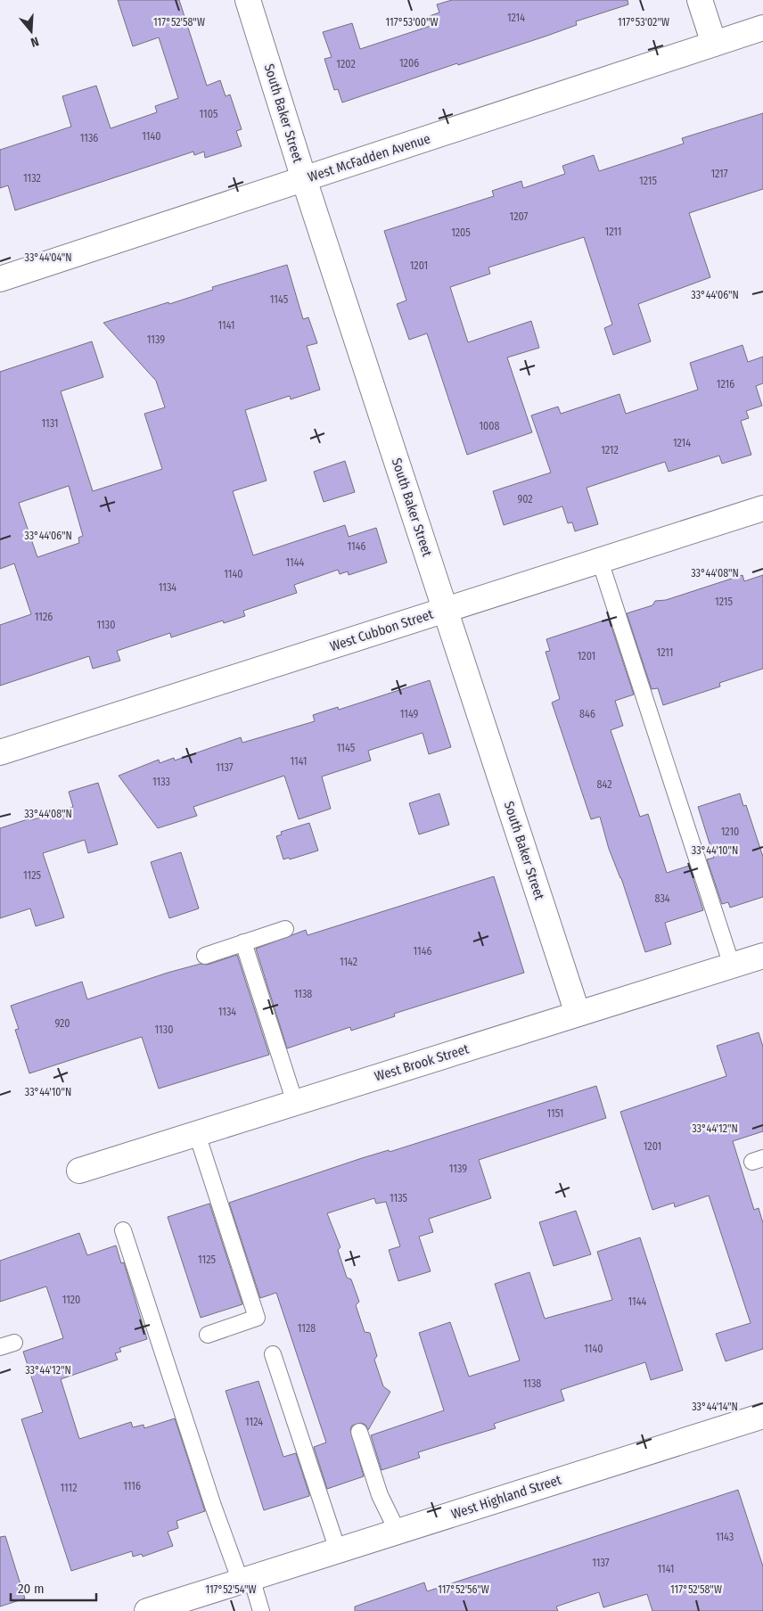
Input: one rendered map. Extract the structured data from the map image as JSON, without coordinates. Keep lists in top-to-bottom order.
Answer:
{
  "streets": {
    "street": [
      "South Baker Street",
      "West McFadden Avenue",
      "West Cubbon Street",
      "West Brook Street",
      "West Highland Street"
    ]
  },
  "crossings": [
    ["South Baker Street", "West McFadden Avenue"],
    ["South Baker Street", "West Cubbon Street"],
    ["South Baker Street", "West Brook Street"]
  ],
  "house_numbers": [
    "1214",
    "1206",
    "1202",
    "1105",
    "1140",
    "1136",
    "1217",
    "1132",
    "1215",
    "1207",
    "1211",
    "1205",
    "1201",
    "1145",
    "1141",
    "1139",
    "1216",
    "1131",
    "1008",
    "1214",
    "1212",
    "902",
    "1146",
    "1144",
    "1140",
    "1134",
    "1215",
    "1126",
    "1130",
    "1211",
    "1201",
    "1149",
    "846",
    "1145",
    "1141",
    "1137",
    "1133",
    "842",
    "1210",
    "1125",
    "834",
    "1146",
    "1142",
    "1138",
    "1134",
    "920",
    "1130",
    "1151",
    "1201",
    "1139",
    "1135",
    "1125",
    "1120",
    "1144",
    "1128",
    "1140",
    "1138",
    "1124",
    "1116",
    "1112",
    "1143",
    "1137",
    "1141"
  ],
  "scale_bar": "20 m",
  "north": "bottom",
  "coordinates": [
    "117°52'58\"W",
    "117°53'00\"W",
    "117°53'02\"W",
    "33°44'04\"N",
    "33°44'06\"N",
    "33°44'08\"N",
    "33°44'10\"N",
    "33°44'12\"N",
    "33°44'14\"N",
    "117°52'54\"W",
    "117°52'56\"W"
  ]
}
